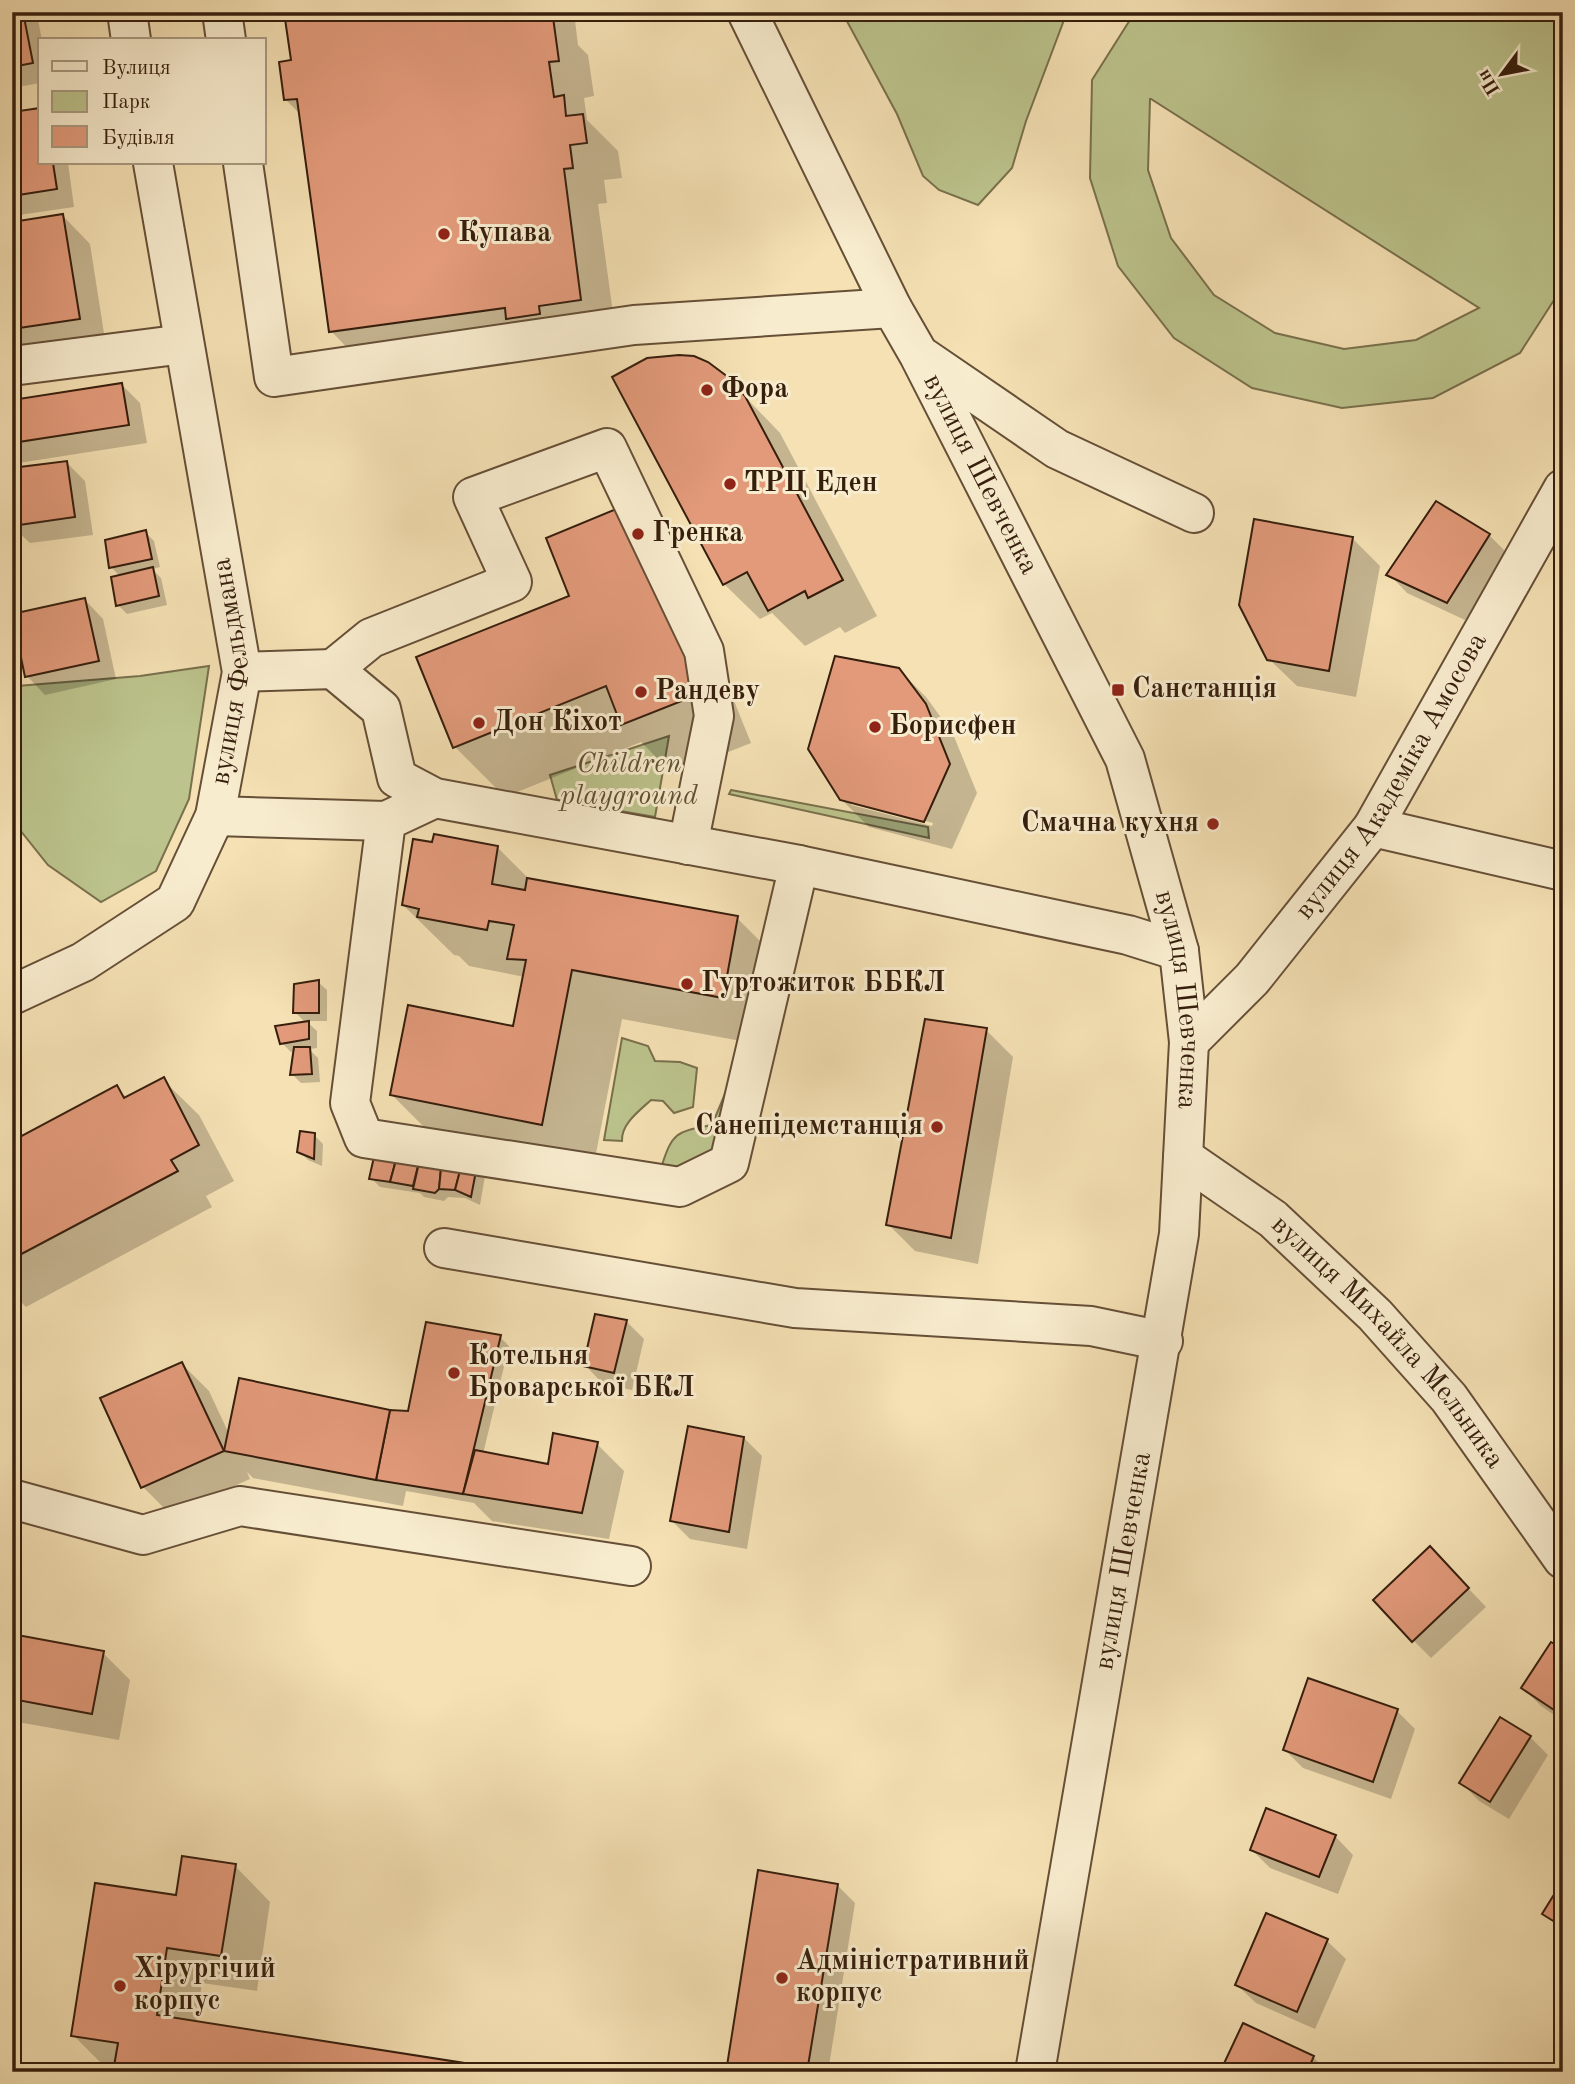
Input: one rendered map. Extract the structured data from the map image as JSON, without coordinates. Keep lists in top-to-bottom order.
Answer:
{
  "streets": {
    "street": [
      "вулиця Шевченка",
      "вулиця Фельдмана",
      "вулиця Академіка Амосова",
      "вулиця Михайла Мельника"
    ]
  },
  "crossings": [
    ["вулиця Шевченка", "вулиця Академіка Амосова"],
    ["вулиця Шевченка", "вулиця Михайла Мельника"]
  ],
  "parks": ["Children playground"],
  "places": {
    "other": [
      "Купава",
      "Фора",
      "ТРЦ Еден",
      "Гренка",
      "Рандеву",
      "Дон Кіхот",
      "Борисфен",
      "Смачна кухня",
      "Гуртожиток ББКЛ",
      "Санепідемстанція",
      "Котельня Броварської БКЛ",
      "Адміністративний корпус",
      "Хірургічий корпус"
    ],
    "transit": ["Санстанція"]
  },
  "legend": ["Вулиця", "Парк", "Будівля"],
  "north": "bottom left"
}
